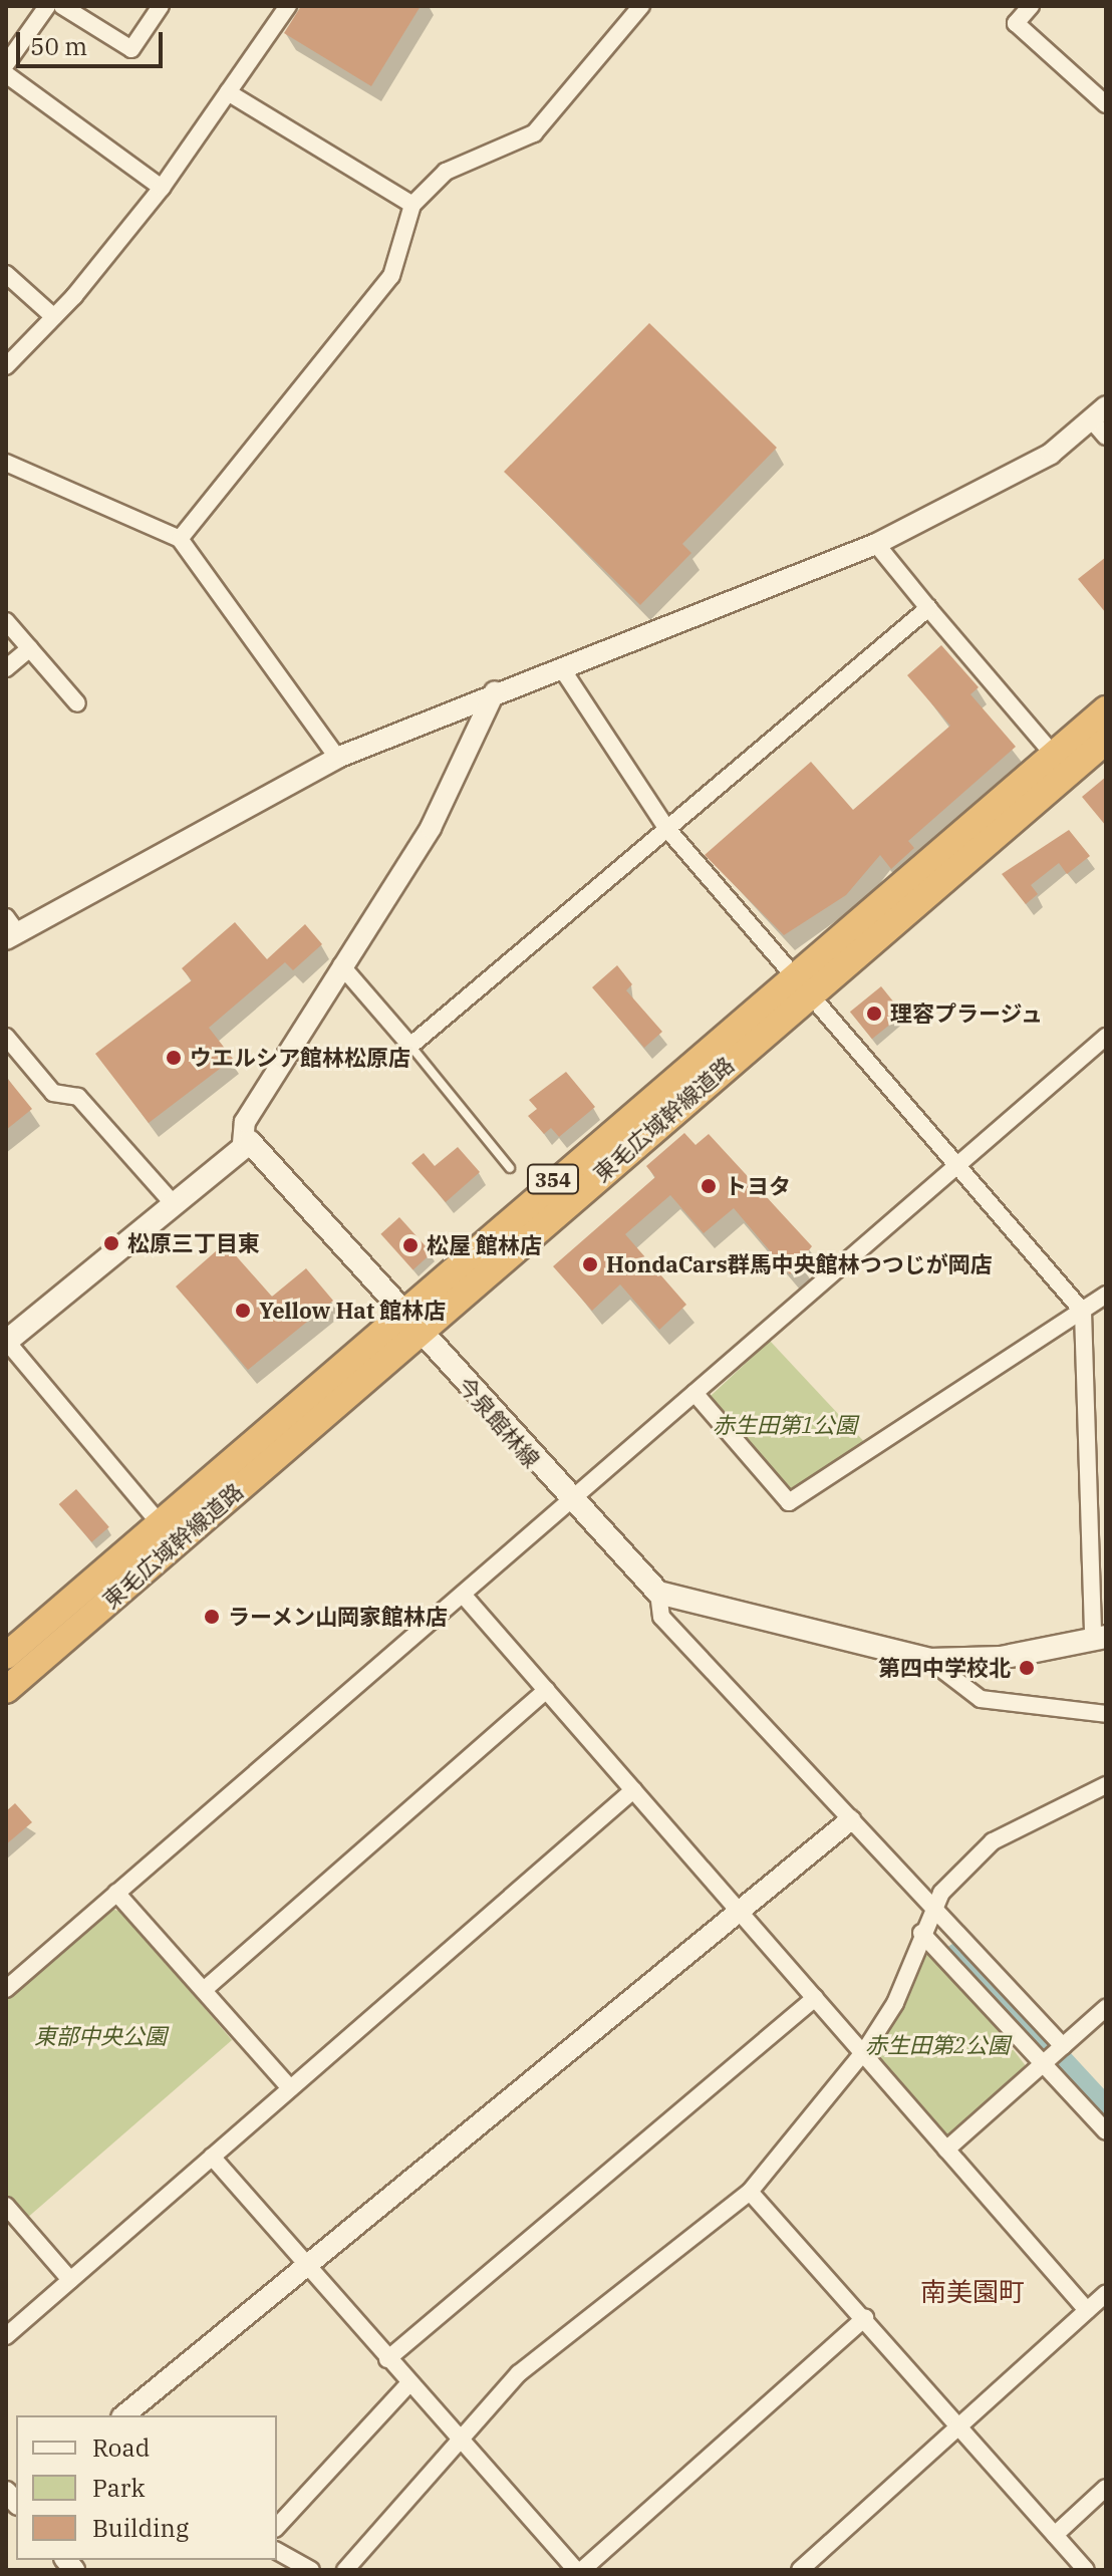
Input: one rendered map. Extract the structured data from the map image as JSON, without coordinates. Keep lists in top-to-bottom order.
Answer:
{
  "streets": {
    "highway": ["東毛広域幹線道路", "354"],
    "main road": ["今泉館林線"]
  },
  "crossings": [
    ["東毛広域幹線道路", "今泉館林線"]
  ],
  "districts": ["南美園町"],
  "parks": ["赤生田第1公園", "東部中央公園", "赤生田第2公園"],
  "places": [
    "理容プラージュ",
    "ウエルシア館林松原店",
    "トヨタ",
    "松原三丁目東",
    "松屋 館林店",
    "HondaCars群馬中央館林つつじが岡店",
    "Yellow Hat 館林店",
    "ラーメン山岡家館林店",
    "第四中学校北"
  ],
  "legend": ["Road", "Park", "Building"],
  "scale_bar": "50 m"
}
